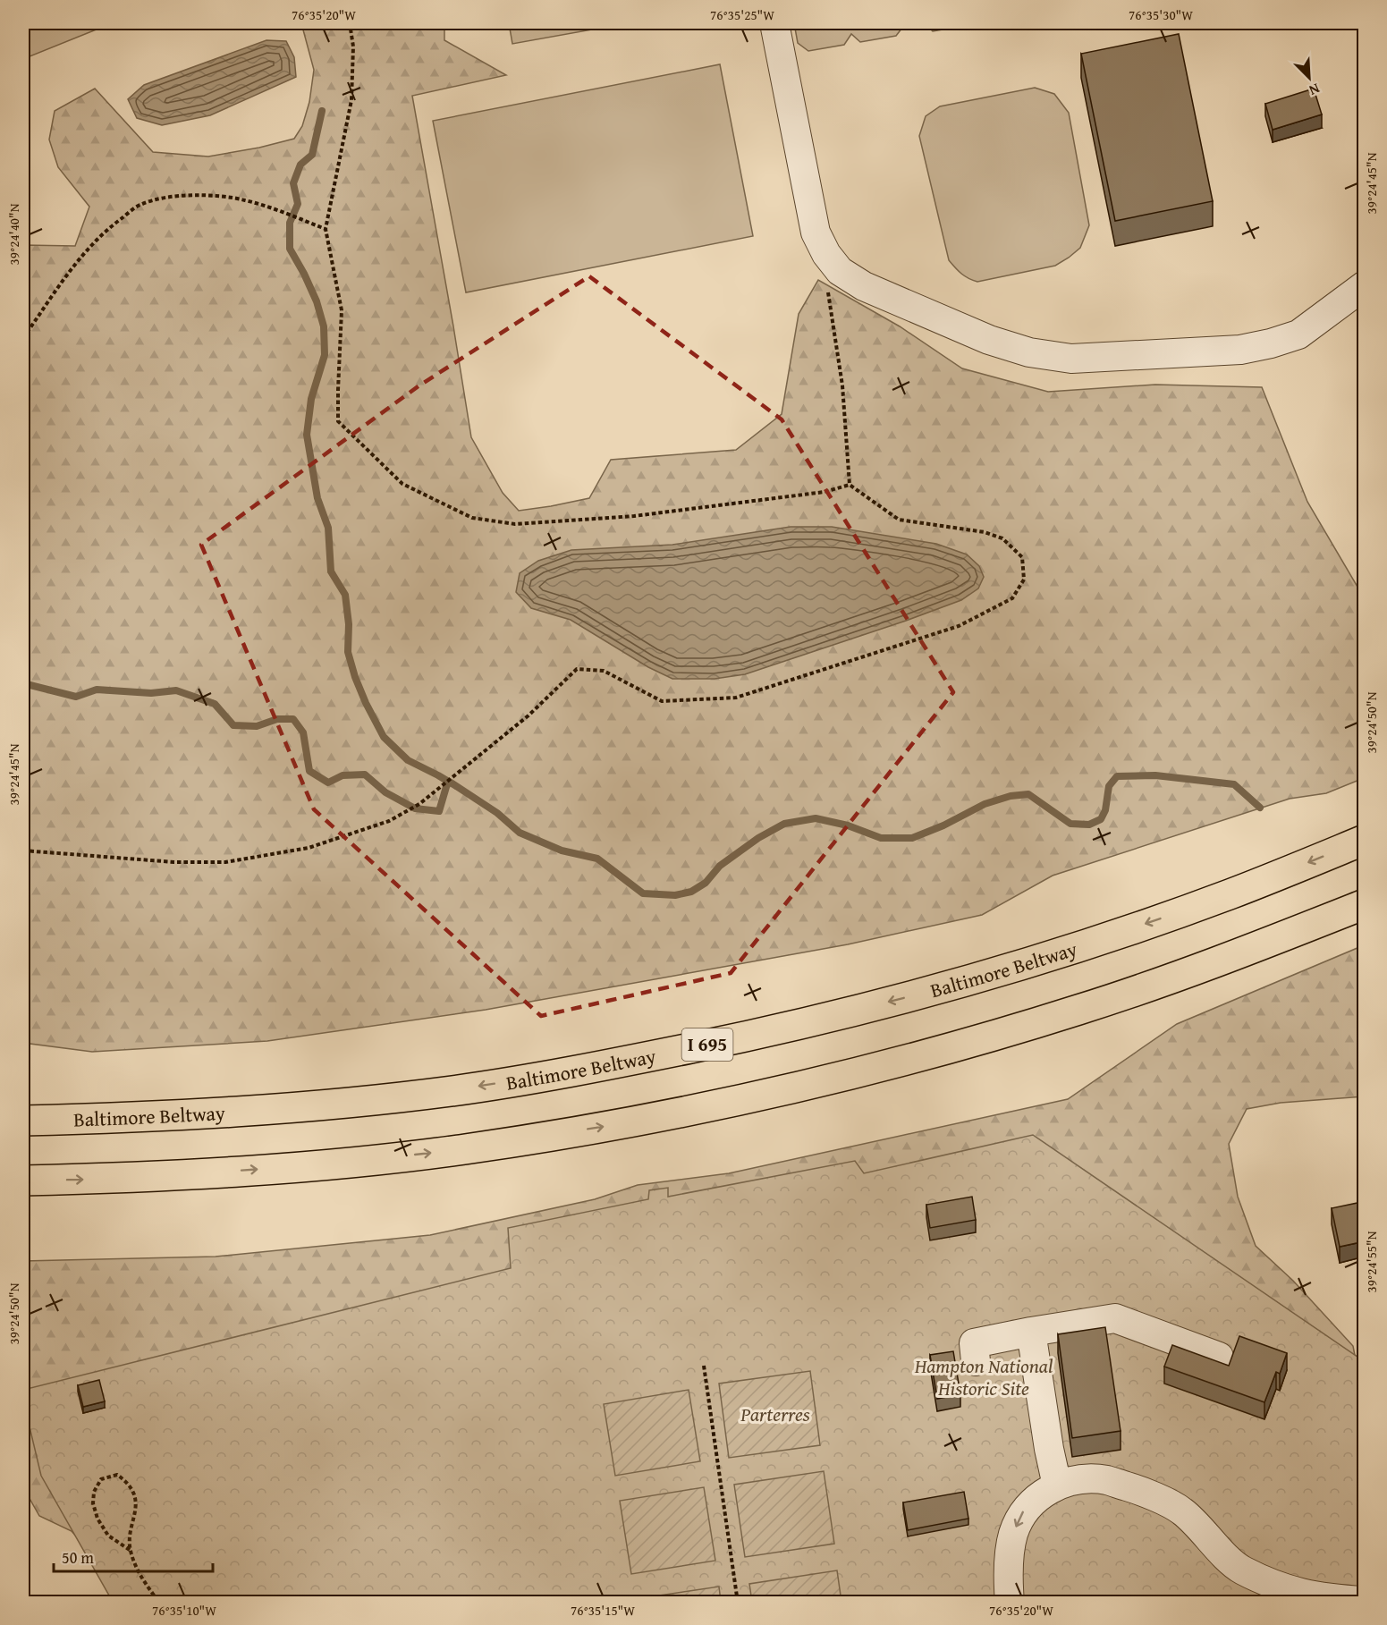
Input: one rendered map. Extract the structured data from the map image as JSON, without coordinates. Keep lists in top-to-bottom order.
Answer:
{
  "streets": {
    "highway": ["Baltimore Beltway", "I 695"]
  },
  "parks": ["Hampton National Historic Site", "Parterres"],
  "scale_bar": "50 m",
  "north": "bottom right",
  "coordinates": [
    "76°35'20\"W",
    "76°35'25\"W",
    "76°35'30\"W",
    "39°24'45\"N",
    "39°24'40\"N",
    "39°24'50\"N",
    "39°24'55\"N",
    "76°35'10\"W",
    "76°35'15\"W"
  ]
}
